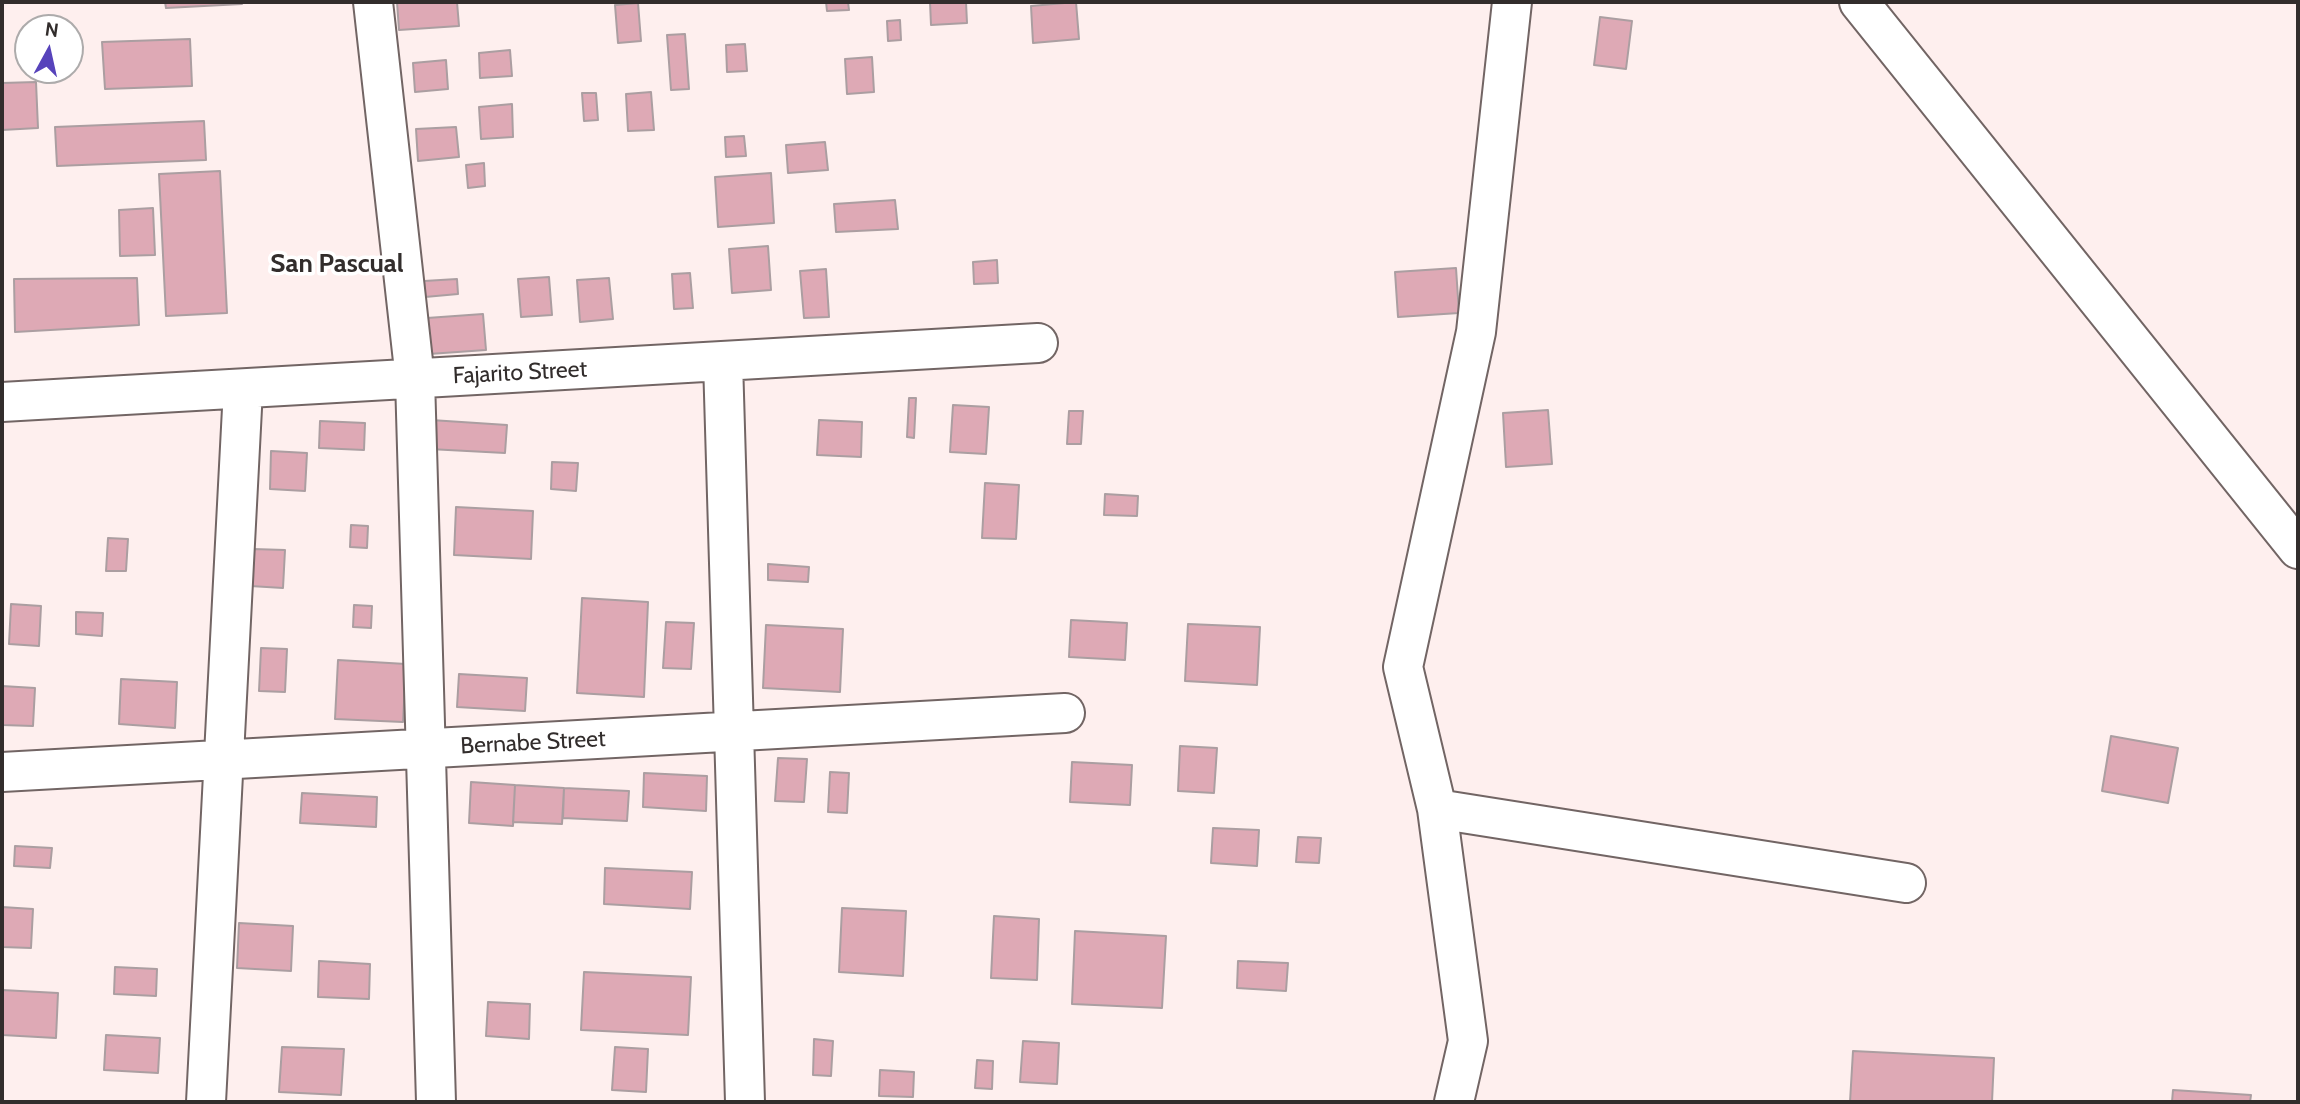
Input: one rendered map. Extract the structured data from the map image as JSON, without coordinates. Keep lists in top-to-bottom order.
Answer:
{
  "streets": {
    "street": ["Fajarito Street", "Bernabe Street"]
  },
  "districts": ["San Pascual"],
  "north": "top"
}
